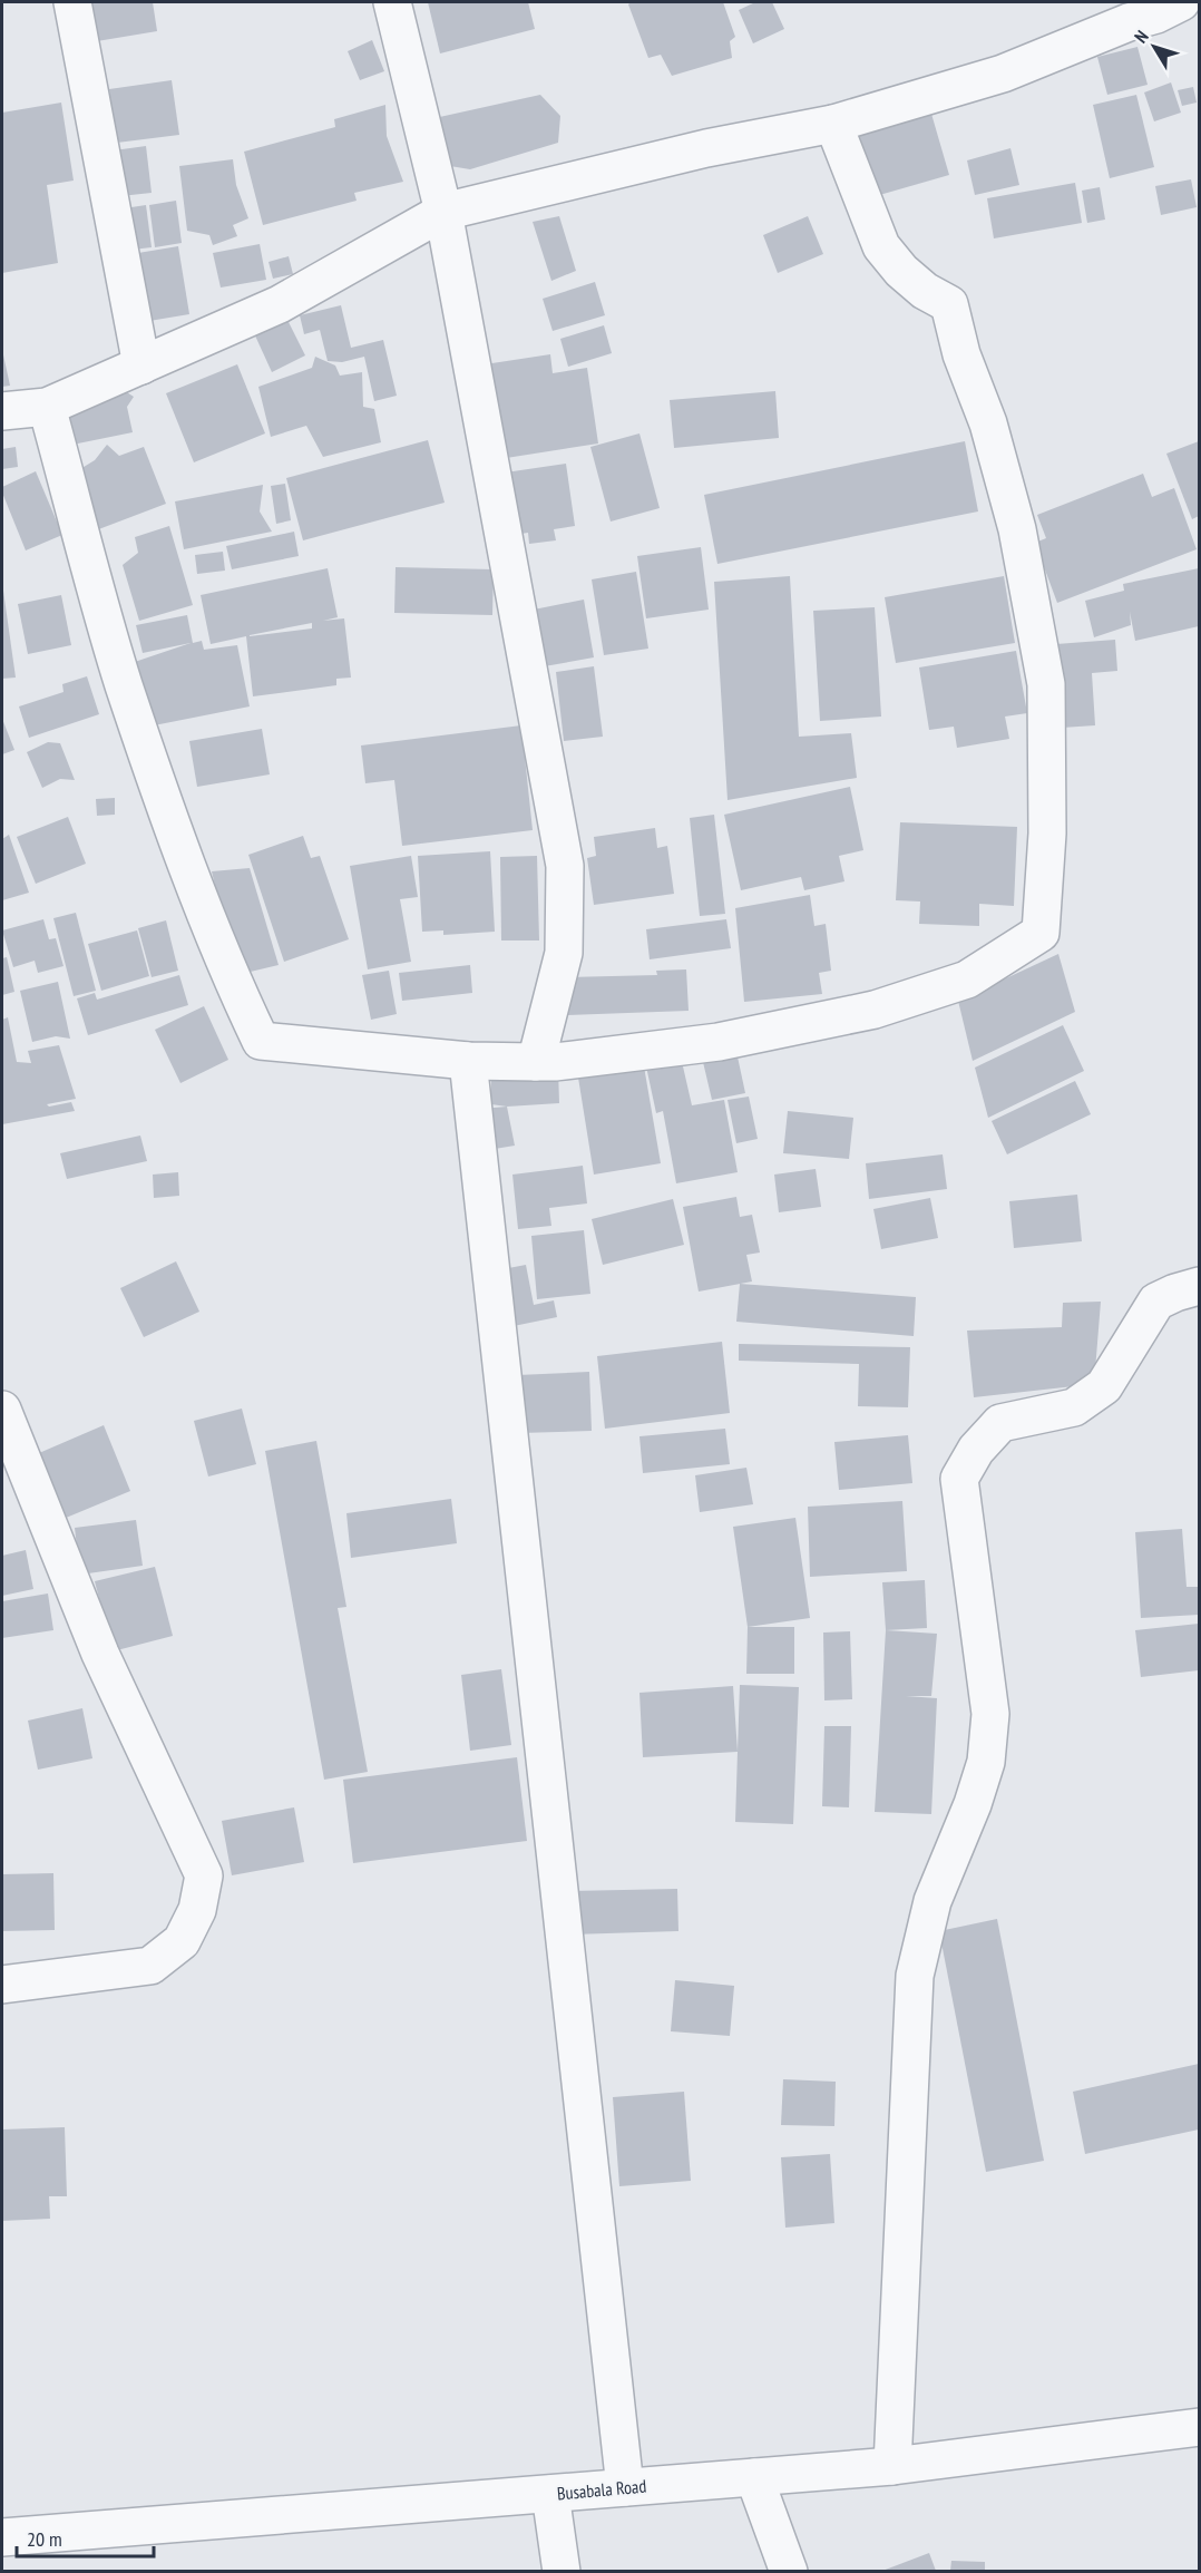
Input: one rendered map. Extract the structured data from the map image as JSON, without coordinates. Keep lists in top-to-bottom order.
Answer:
{
  "streets": {
    "street": ["Busabala Road"]
  },
  "scale_bar": "20 m",
  "north": "top left"
}
